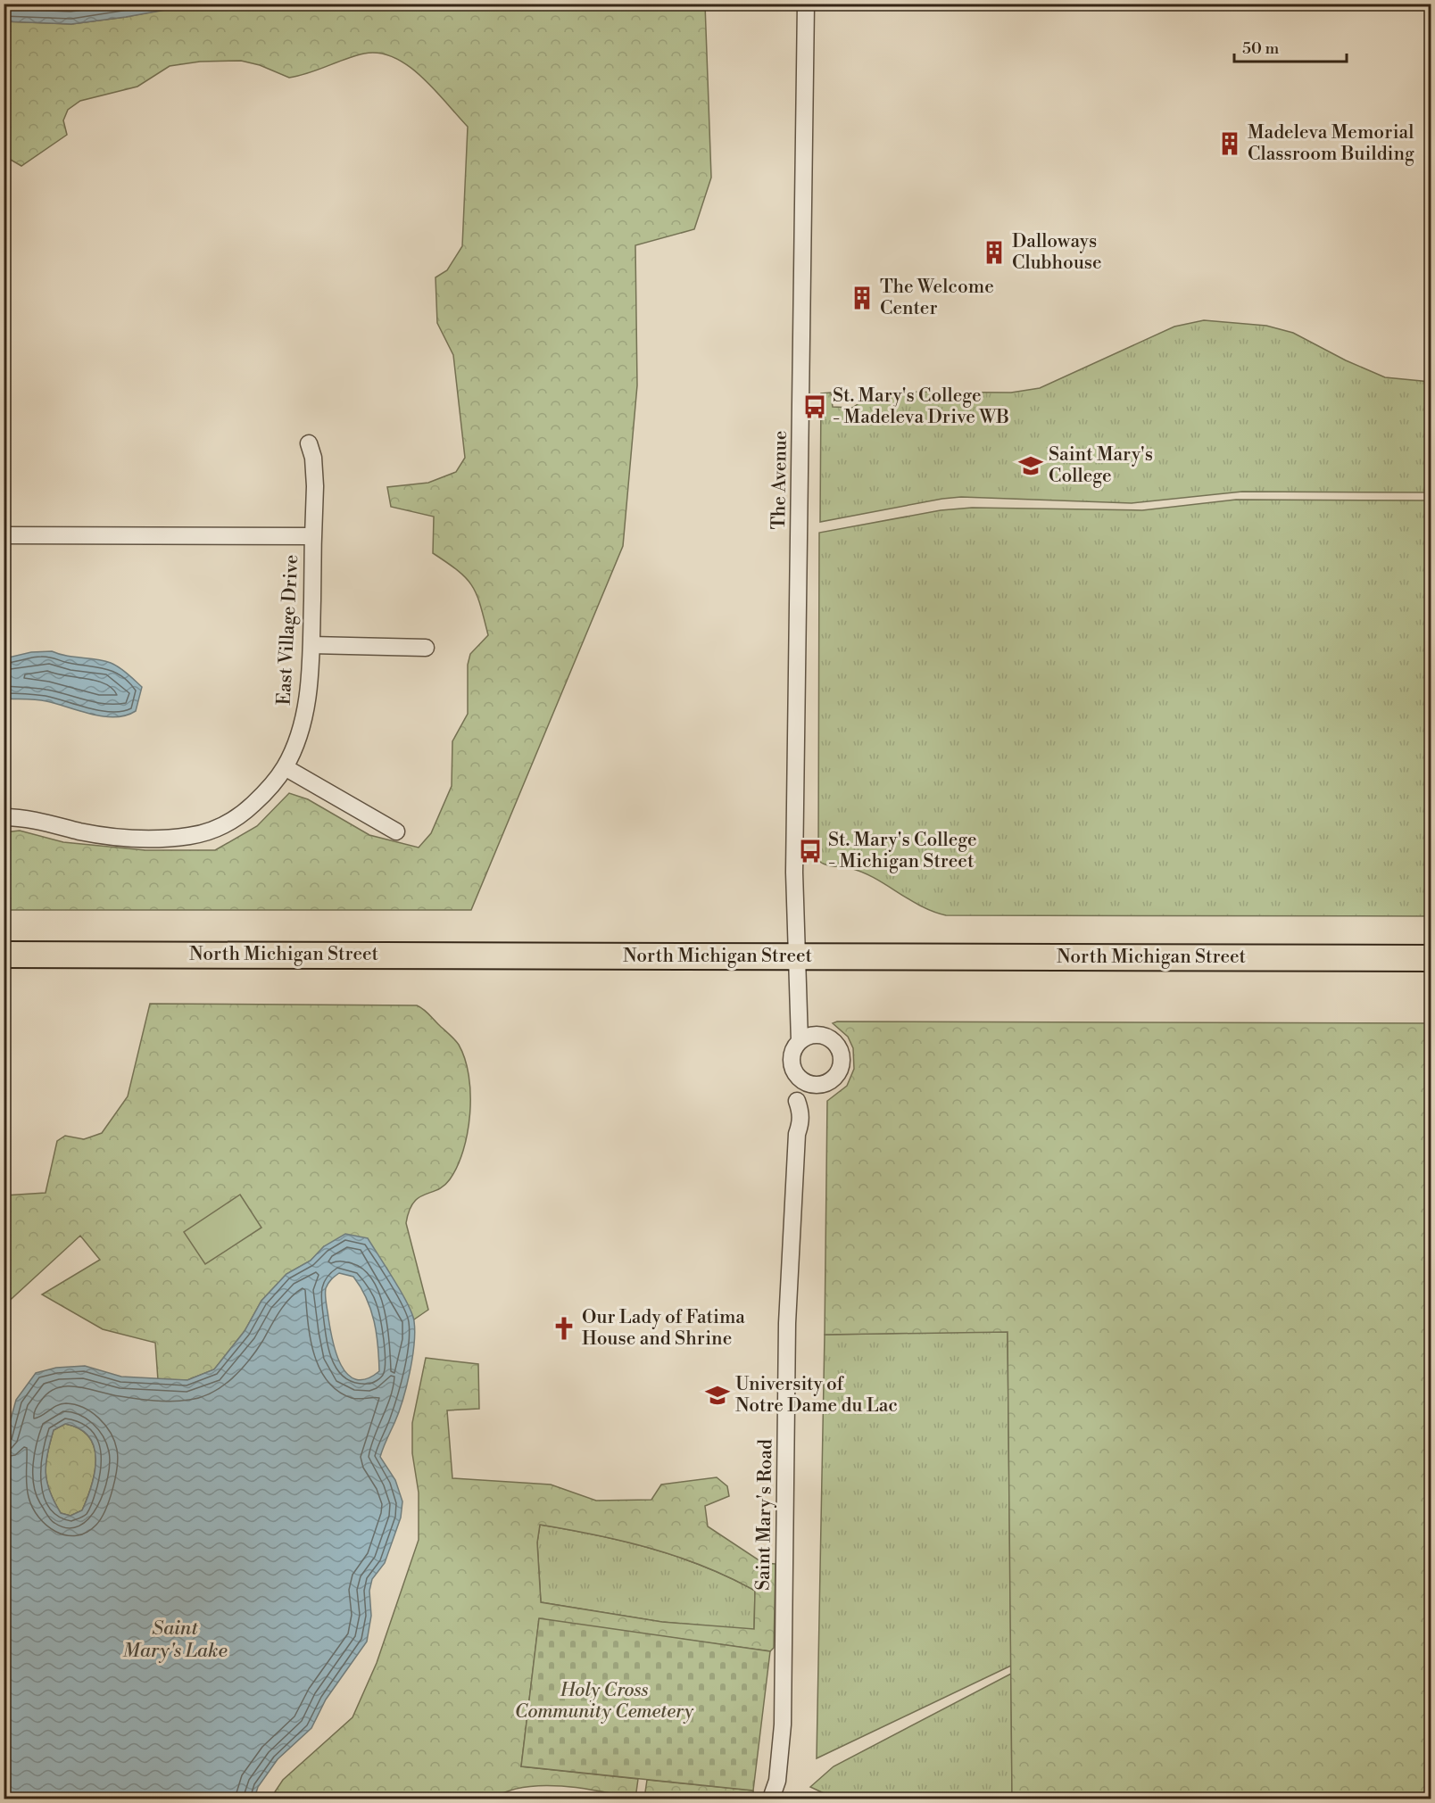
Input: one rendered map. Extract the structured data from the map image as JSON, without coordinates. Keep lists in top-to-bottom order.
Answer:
{
  "streets": {
    "main road": ["North Michigan Street"],
    "street": ["The Avenue", "East Village Drive", "Saint Mary's Road"]
  },
  "crossings": [
    ["The Avenue", "North Michigan Street"],
    ["The Avenue", "Saint Mary's Road"],
    ["North Michigan Street", "Saint Mary's Road"]
  ],
  "water": ["Saint Mary's Lake"],
  "parks": ["Holy Cross Community Cemetery"],
  "places": {
    "building": ["Madeleva Memorial Classroom Building", "Dalloways Clubhouse", "The Welcome Center"],
    "bus stop": ["St. Mary's College - Madeleva Drive WB", "St. Mary's College - Michigan Street"],
    "school or university": ["Saint Mary's College", "University of Notre Dame du Lac"],
    "church": ["Our Lady of Fatima House and Shrine"]
  },
  "scale_bar": "50 m"
}
